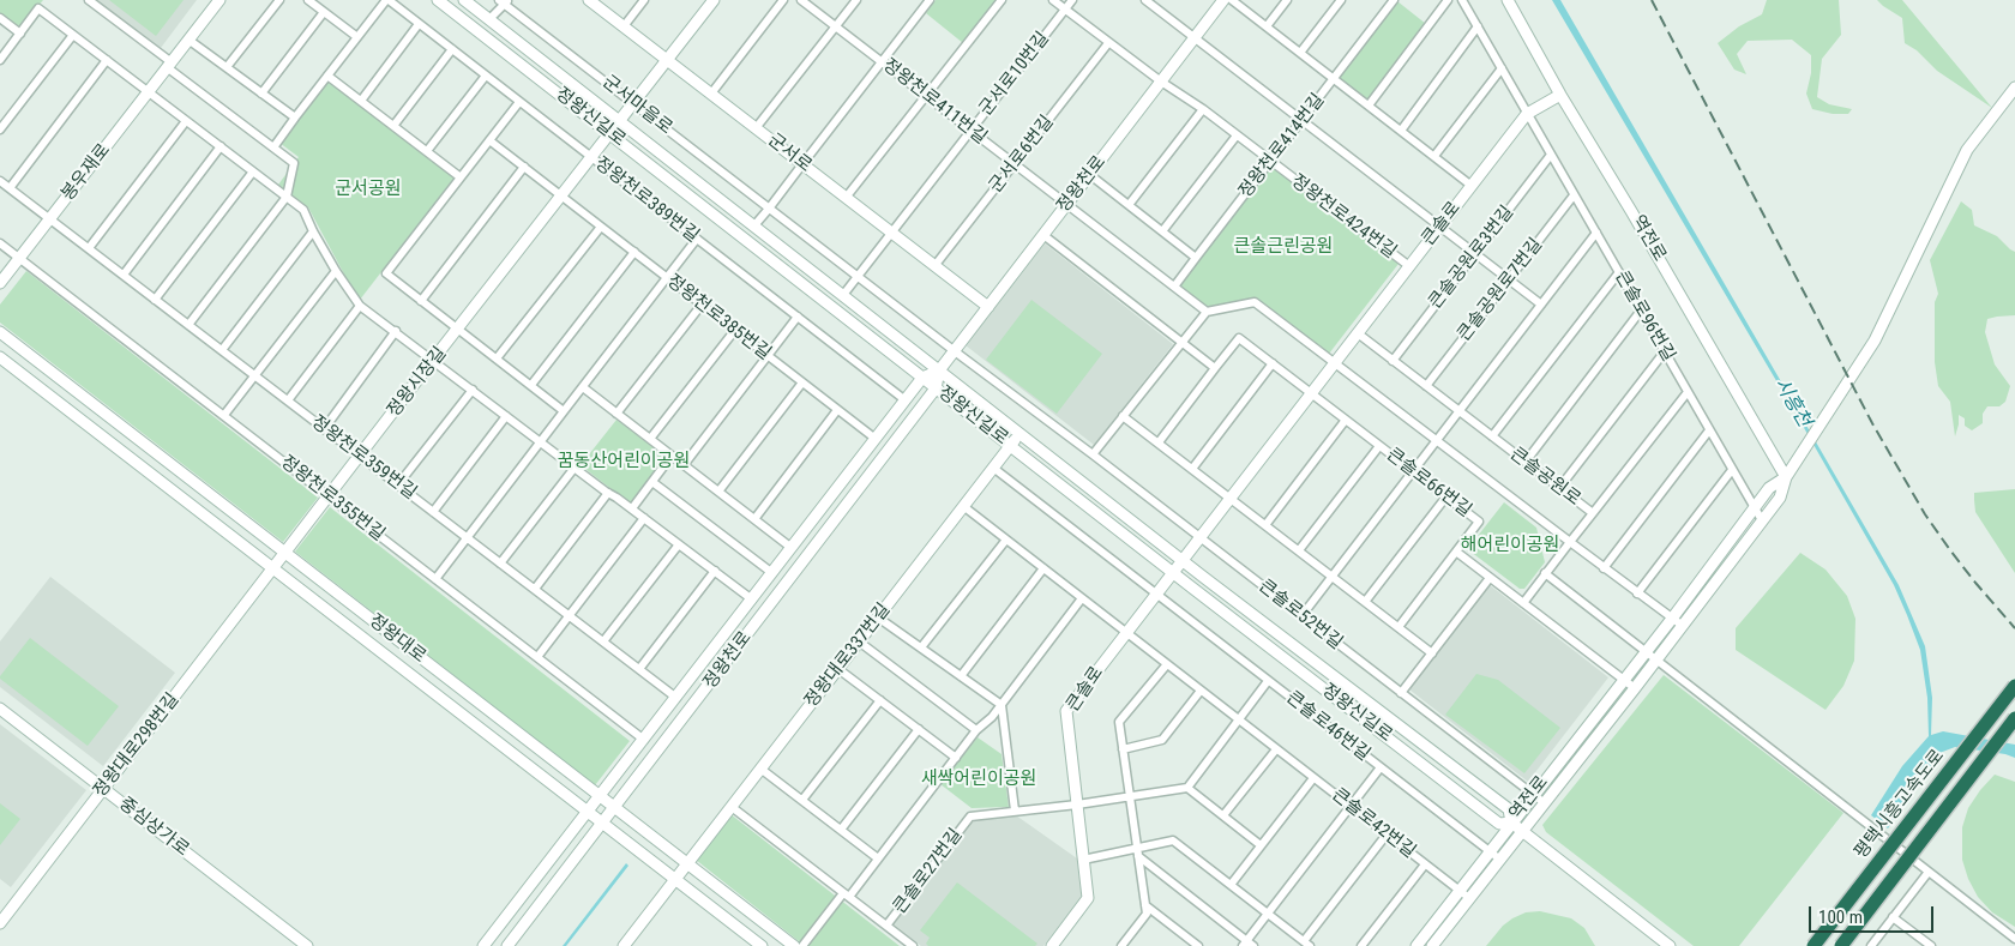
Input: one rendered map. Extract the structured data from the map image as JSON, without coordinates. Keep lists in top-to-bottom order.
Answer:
{
  "streets": {
    "highway": ["평택시흥고속도로"],
    "street": [
      "군서로10번길",
      "정왕천로411번길",
      "군서마을로",
      "정왕신길로",
      "정왕천로414번길",
      "군서로",
      "군서로6번길",
      "봉우재로",
      "정왕천로",
      "정왕천로389번길",
      "정왕천로424번길",
      "큰솔로",
      "역전로",
      "큰솔공원로3번길",
      "큰솔공원로7번길",
      "큰솔로96번길",
      "정왕천로385번길",
      "정왕시장길",
      "정왕천로359번길",
      "큰솔공원로",
      "큰솔로66번길",
      "정왕천로355번길",
      "큰솔로52번길",
      "정왕대로",
      "정왕대로337번길",
      "큰솔로46번길",
      "정왕대로298번길",
      "큰솔로42번길",
      "중심상가로",
      "큰솔로27번길"
    ]
  },
  "crossings": [
    ["군서로10번길", "정왕천로411번길"],
    ["군서로10번길", "군서로"],
    ["군서로10번길", "정왕천로424번길"],
    ["정왕천로411번길", "정왕천로414번길"],
    ["정왕천로411번길", "군서로6번길"],
    ["정왕천로411번길", "정왕천로"],
    ["군서마을로", "정왕신길로"],
    ["군서마을로", "정왕천로"],
    ["군서마을로", "정왕시장길"],
    ["군서마을로", "큰솔로52번길"],
    ["정왕신길로", "정왕천로"],
    ["정왕신길로", "큰솔로"],
    ["정왕신길로", "역전로"],
    ["정왕신길로", "정왕시장길"],
    ["정왕신길로", "정왕대로337번길"],
    ["정왕천로414번길", "정왕천로424번길"],
    ["군서로", "군서로6번길"],
    ["군서로", "정왕천로"],
    ["군서로", "정왕시장길"],
    ["군서로6번길", "정왕천로424번길"],
    ["봉우재로", "정왕천로359번길"],
    ["봉우재로", "정왕천로355번길"],
    ["정왕천로", "정왕천로389번길"],
    ["정왕천로", "정왕천로424번길"],
    ["정왕천로", "정왕천로385번길"],
    ["정왕천로", "정왕천로359번길"],
    ["정왕천로", "정왕천로355번길"],
    ["정왕천로", "정왕대로"],
    ["정왕천로389번길", "정왕시장길"],
    ["정왕천로424번길", "큰솔로"],
    ["큰솔로", "역전로"],
    ["큰솔로", "큰솔로96번길"],
    ["큰솔로", "큰솔공원로"],
    ["큰솔로", "큰솔로66번길"],
    ["큰솔로", "큰솔로52번길"],
    ["큰솔로", "큰솔로46번길"],
    ["큰솔로", "큰솔로42번길"],
    ["큰솔로", "큰솔로27번길"],
    ["역전로", "큰솔로96번길"],
    ["역전로", "큰솔로52번길"],
    ["역전로", "큰솔로46번길"],
    ["역전로", "큰솔로42번길"],
    ["큰솔공원로3번길", "큰솔로96번길"],
    ["큰솔공원로3번길", "큰솔공원로"],
    ["큰솔공원로7번길", "큰솔로96번길"],
    ["큰솔공원로7번길", "큰솔공원로"],
    ["정왕천로385번길", "정왕시장길"],
    ["정왕시장길", "정왕천로359번길"],
    ["정왕시장길", "정왕천로355번길"],
    ["정왕시장길", "정왕대로"],
    ["정왕시장길", "정왕대로298번길"],
    ["정왕대로", "정왕대로337번길"],
    ["정왕대로", "정왕대로298번길"],
    ["정왕대로337번길", "큰솔로46번길"],
    ["정왕대로337번길", "큰솔로42번길"],
    ["정왕대로298번길", "중심상가로"]
  ],
  "water": ["시흥천"],
  "parks": [
    "군서공원",
    "큰솔근린공원",
    "꿈동산어린이공원",
    "해어린이공원",
    "새싹어린이공원"
  ],
  "scale_bar": "100 m"
}
